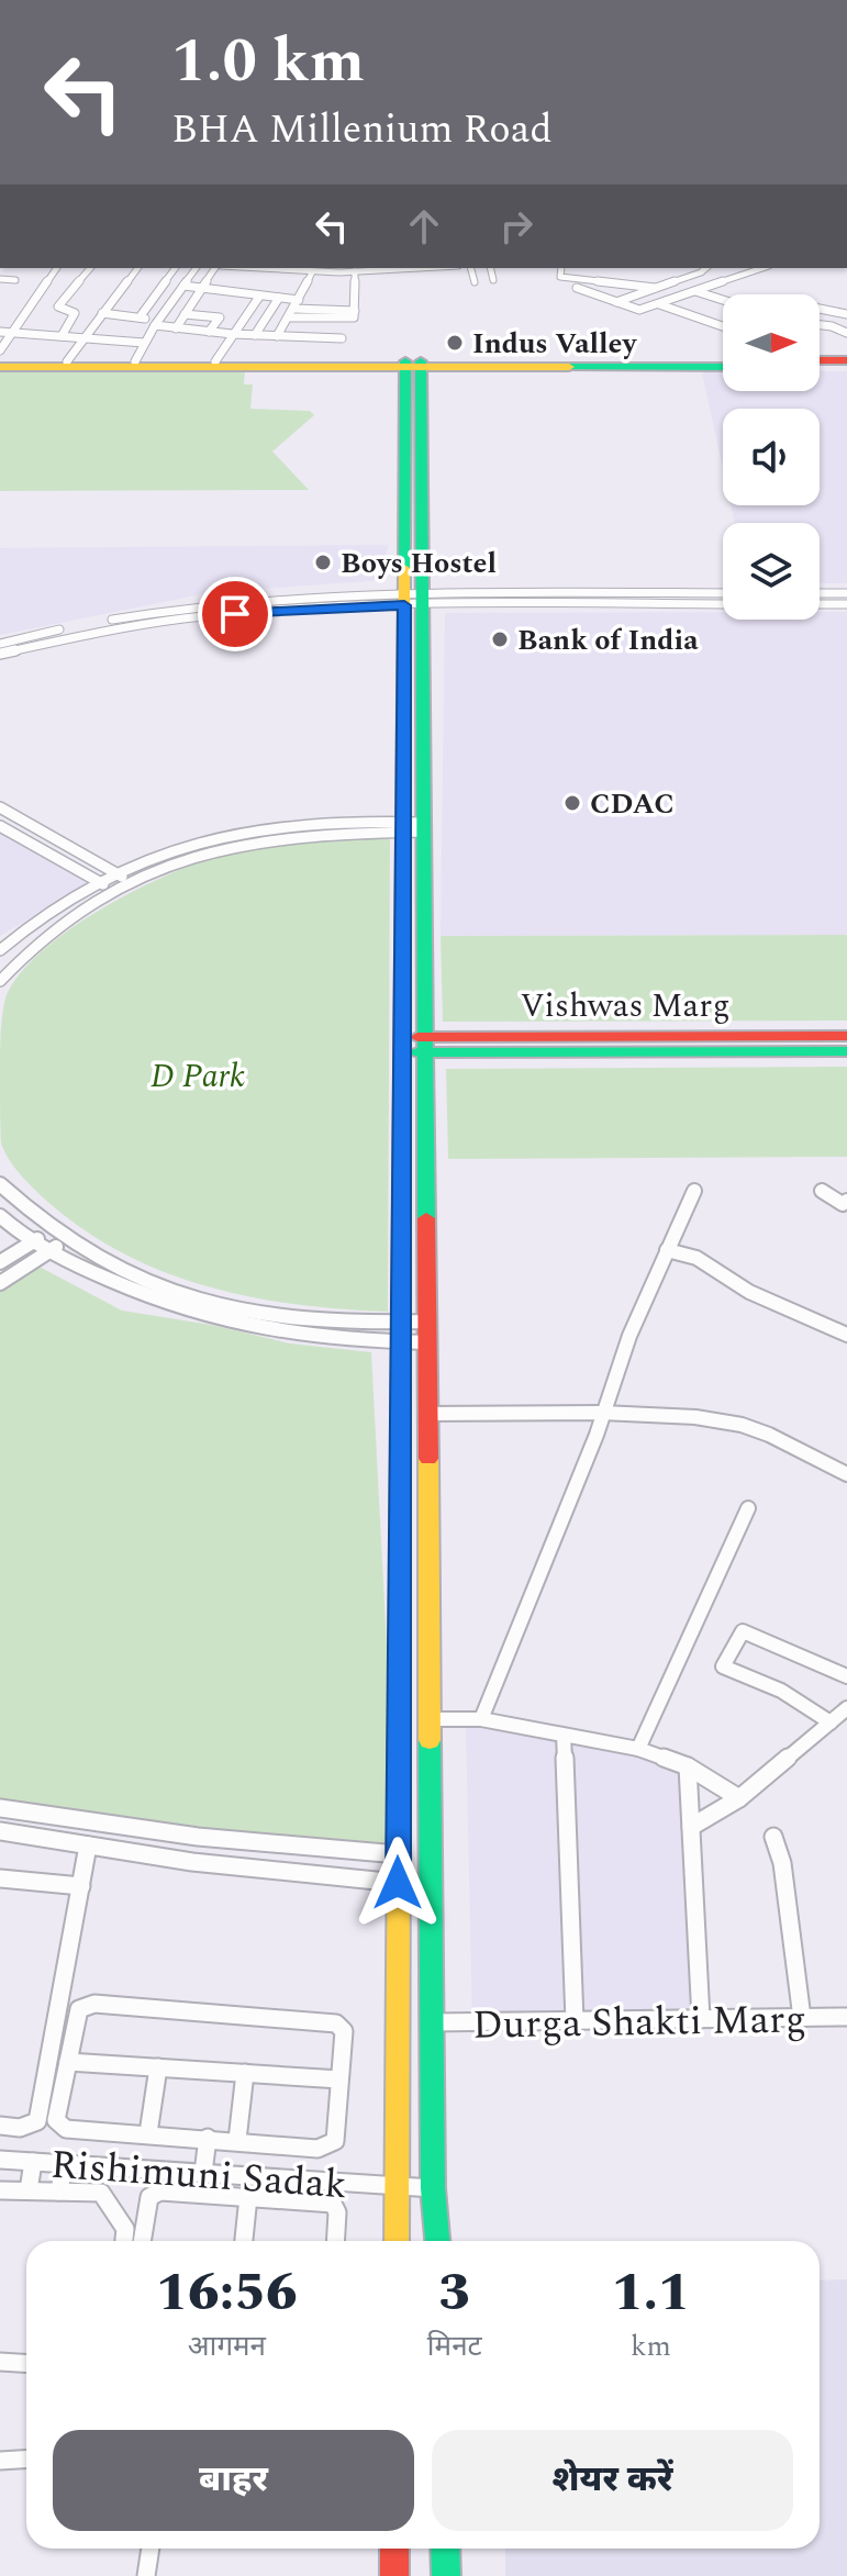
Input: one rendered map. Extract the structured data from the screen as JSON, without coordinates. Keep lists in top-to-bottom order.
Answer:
{
  "streets": {
    "street": ["Vishwas Marg", "Durga Shakti Marg", "Rishimuni Sadak"]
  },
  "parks": ["D Park"],
  "places": [
    "Indus Valley",
    "Boys Hostel",
    "Bank of India",
    "CDAC"
  ],
  "north": "right",
  "page": {
    "turn": ["1.0 km", "BHA Millenium Road"],
    "eta": [
      "16:56",
      "आगमन",
      "3",
      "मिनट",
      "1.1",
      "km"
    ],
    "buttons": ["बाहर", "शेयर करें"]
  }
}
